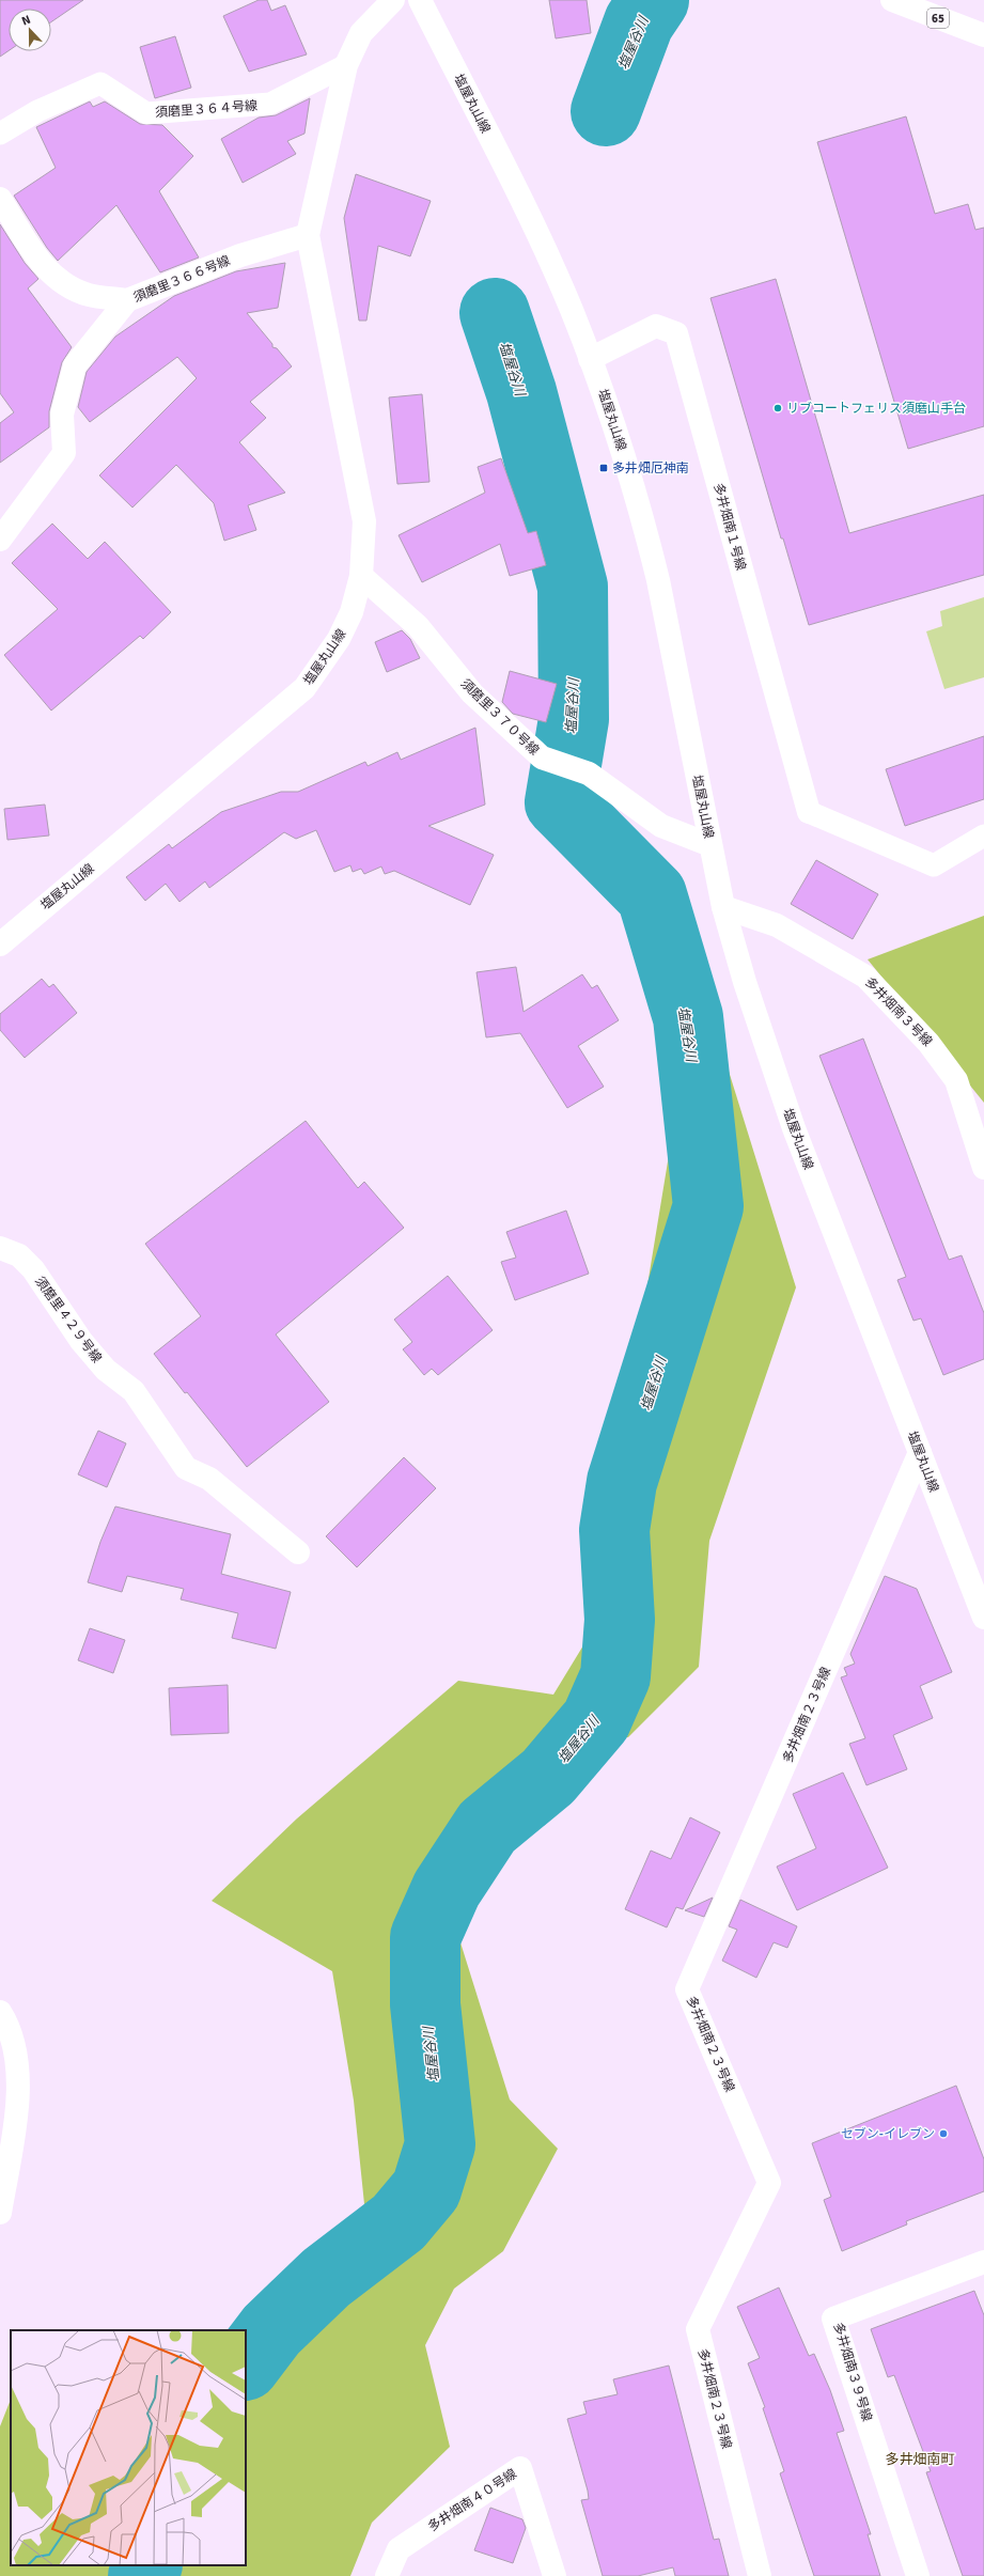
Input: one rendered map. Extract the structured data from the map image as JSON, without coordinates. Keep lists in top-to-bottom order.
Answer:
{
  "streets": {
    "street": [
      "65",
      "塩屋丸山線",
      "須磨里３６６号線",
      "多井畑南１号線",
      "須磨里３７０号線",
      "多井畑南３号線",
      "須磨里４２９号線",
      "多井畑南２３号線",
      "多井畑南３９号線",
      "多井畑南４０号線"
    ],
    "lane": ["須磨里３６４号線"]
  },
  "crossings": [
    ["塩屋丸山線", "須磨里３６４号線"],
    ["塩屋丸山線", "須磨里３６６号線"],
    ["塩屋丸山線", "多井畑南１号線"],
    ["塩屋丸山線", "須磨里３７０号線"],
    ["塩屋丸山線", "多井畑南３号線"],
    ["塩屋丸山線", "多井畑南２３号線"]
  ],
  "districts": ["多井畑南町"],
  "water": ["塩屋谷川"],
  "places": {
    "other": ["リブコートフェリス須磨山手台", "セブン-イレブン"],
    "transit": ["多井畑厄神南"]
  },
  "north": "top"
}
